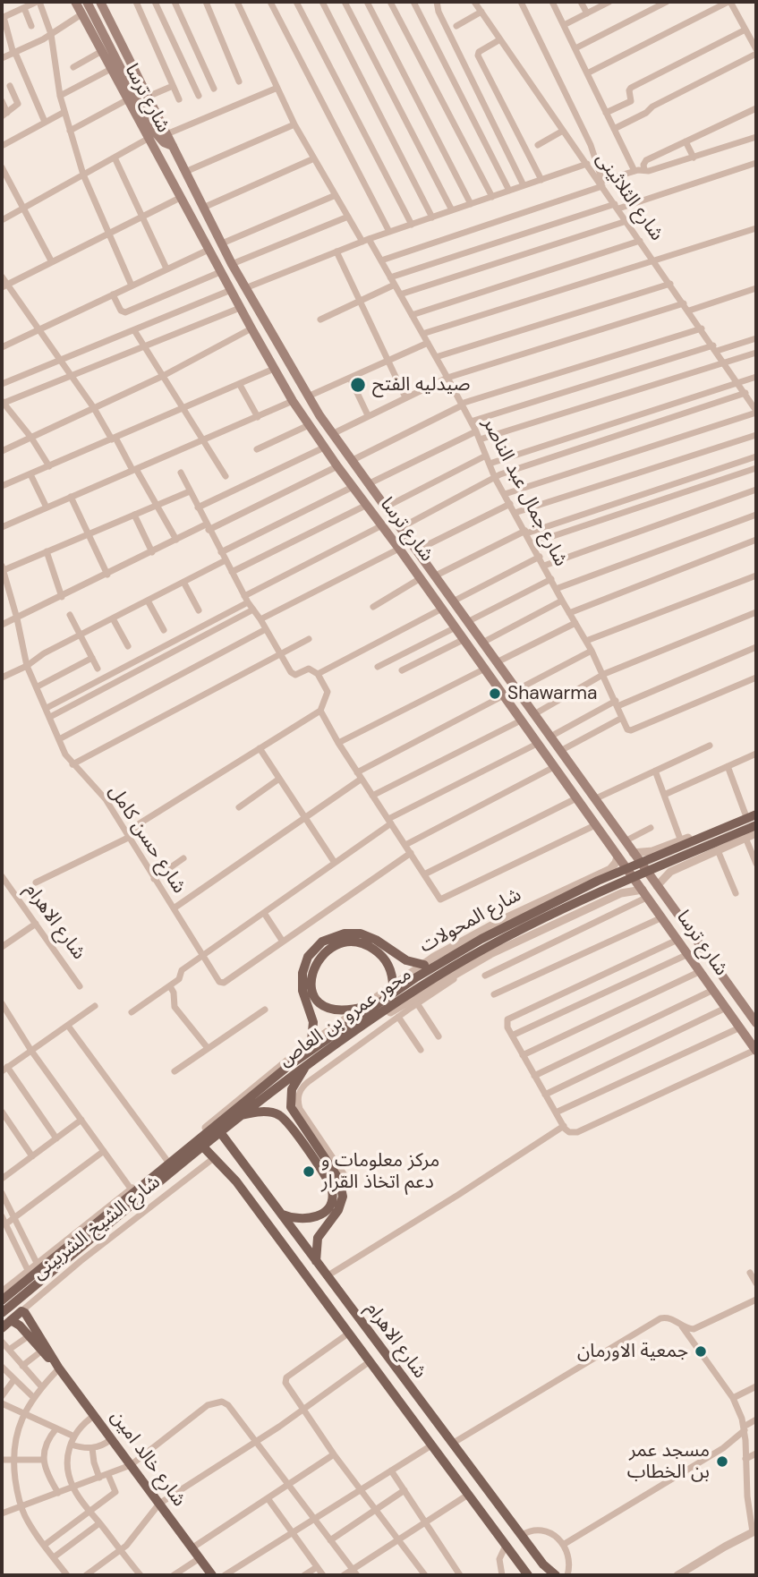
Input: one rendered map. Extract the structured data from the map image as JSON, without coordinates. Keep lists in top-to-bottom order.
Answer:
{
  "streets": {
    "main road": [
      "شارع ترسا",
      "شارع الاهرام",
      "محور عمرو بن العاص",
      "شارع الشيخ الشربينى",
      "شارع خالد امين"
    ],
    "street": [
      "شارع الثلاثينى",
      "شارع جمال عبد الناصر",
      "شارع حسن كامل",
      "شارع المحولات"
    ]
  },
  "crossings": [
    ["شارع ترسا", "شارع المحولات"],
    ["شارع المحولات", "شارع الاهرام"],
    ["شارع المحولات", "شارع الشيخ الشربينى"],
    ["شارع الاهرام", "شارع الشيخ الشربينى"],
    ["شارع الشيخ الشربينى", "شارع خالد امين"]
  ],
  "places": [
    "صيدليه الفتح",
    "Shawarma",
    "مركز معلومات و دعم اتخاذ القرار",
    "جمعية الاورمان",
    "مسجد عمر بن الخطاب"
  ]
}
